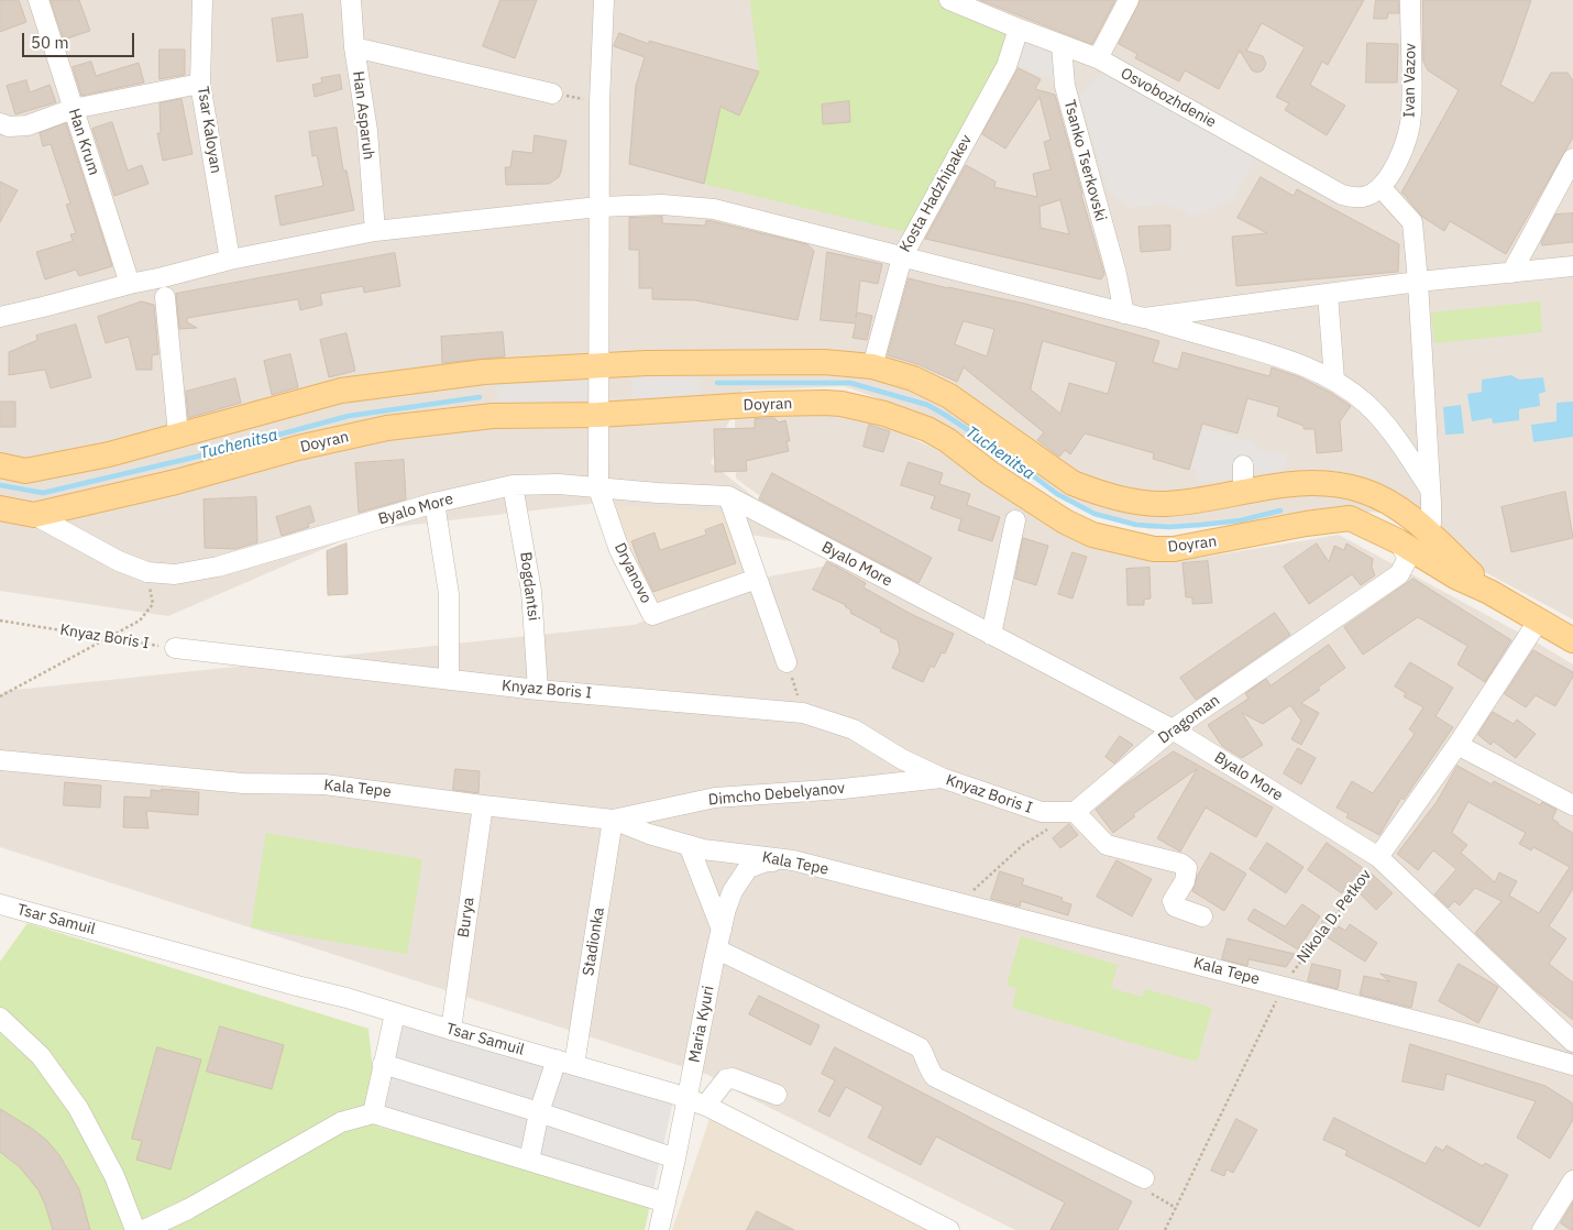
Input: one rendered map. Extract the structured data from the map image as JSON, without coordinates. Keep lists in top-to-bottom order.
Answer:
{
  "streets": {
    "main road": ["Doyran"],
    "street": [
      "Ivan Vazov",
      "Osvobozhdenie",
      "Han Asparuh",
      "Tsar Kaloyan",
      "Han Krum",
      "Tsanko Tserkovski",
      "Kosta Hadzhipakev",
      "Byalo More",
      "Dryanovo",
      "Bogdantsi",
      "Knyaz Boris I",
      "Dragoman",
      "Kala Tepe",
      "Dimcho Debelyanov",
      "Nikola D. Petkov",
      "Burya",
      "Tsar Samuil",
      "Stadionka",
      "Maria Kyuri"
    ]
  },
  "crossings": [
    ["Ivan Vazov", "Osvobozhdenie"],
    ["Osvobozhdenie", "Tsanko Tserkovski"],
    ["Osvobozhdenie", "Kosta Hadzhipakev"],
    ["Kosta Hadzhipakev", "Doyran"],
    ["Doyran", "Byalo More"],
    ["Doyran", "Dragoman"],
    ["Doyran", "Nikola D. Petkov"],
    ["Byalo More", "Dryanovo"],
    ["Byalo More", "Bogdantsi"],
    ["Byalo More", "Dragoman"],
    ["Byalo More", "Nikola D. Petkov"],
    ["Bogdantsi", "Knyaz Boris I"],
    ["Knyaz Boris I", "Dragoman"],
    ["Knyaz Boris I", "Dimcho Debelyanov"],
    ["Kala Tepe", "Dimcho Debelyanov"],
    ["Kala Tepe", "Nikola D. Petkov"],
    ["Kala Tepe", "Burya"],
    ["Kala Tepe", "Stadionka"],
    ["Kala Tepe", "Maria Kyuri"],
    ["Dimcho Debelyanov", "Stadionka"],
    ["Burya", "Tsar Samuil"],
    ["Tsar Samuil", "Stadionka"],
    ["Tsar Samuil", "Maria Kyuri"]
  ],
  "water": ["Tuchenitsa"],
  "scale_bar": "50 m"
}
